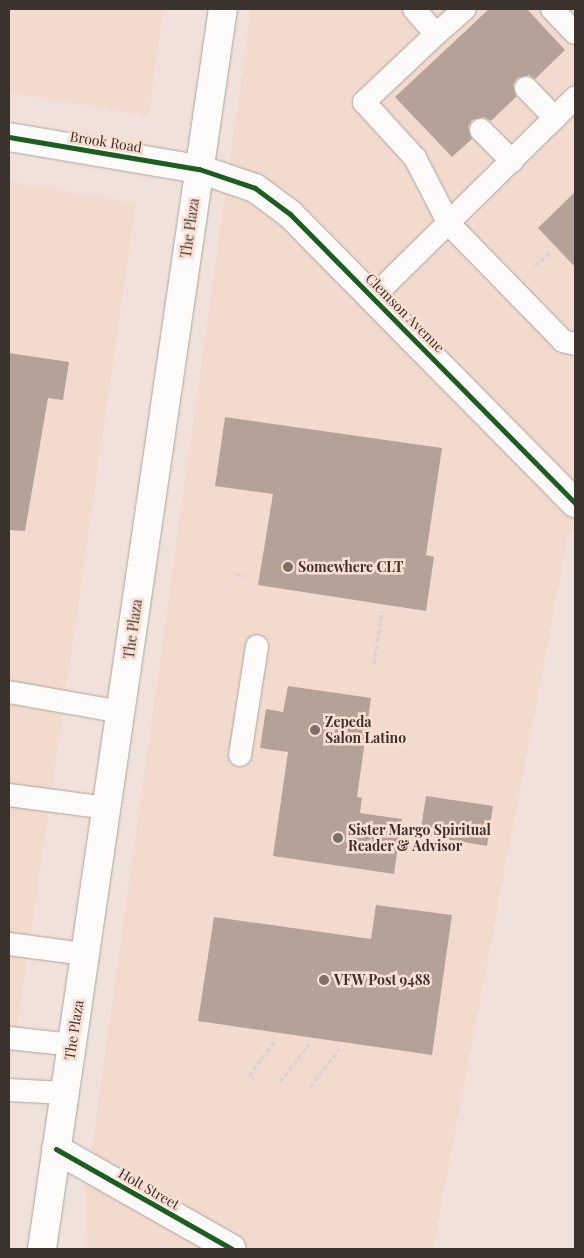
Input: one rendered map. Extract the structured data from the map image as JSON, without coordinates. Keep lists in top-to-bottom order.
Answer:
{
  "streets": {
    "main road": [
      "Brook Road",
      "The Plaza",
      "Clemson Avenue",
      "Holt Street"
    ]
  },
  "crossings": [
    ["Brook Road", "The Plaza"],
    ["Brook Road", "Clemson Avenue"],
    ["The Plaza", "Clemson Avenue"],
    ["The Plaza", "Holt Street"]
  ],
  "places": [
    "Somewhere CLT",
    "Zepeda Salon Latino",
    "Sister Margo Spiritual Reader & Advisor",
    "VFW Post 9488"
  ]
}
